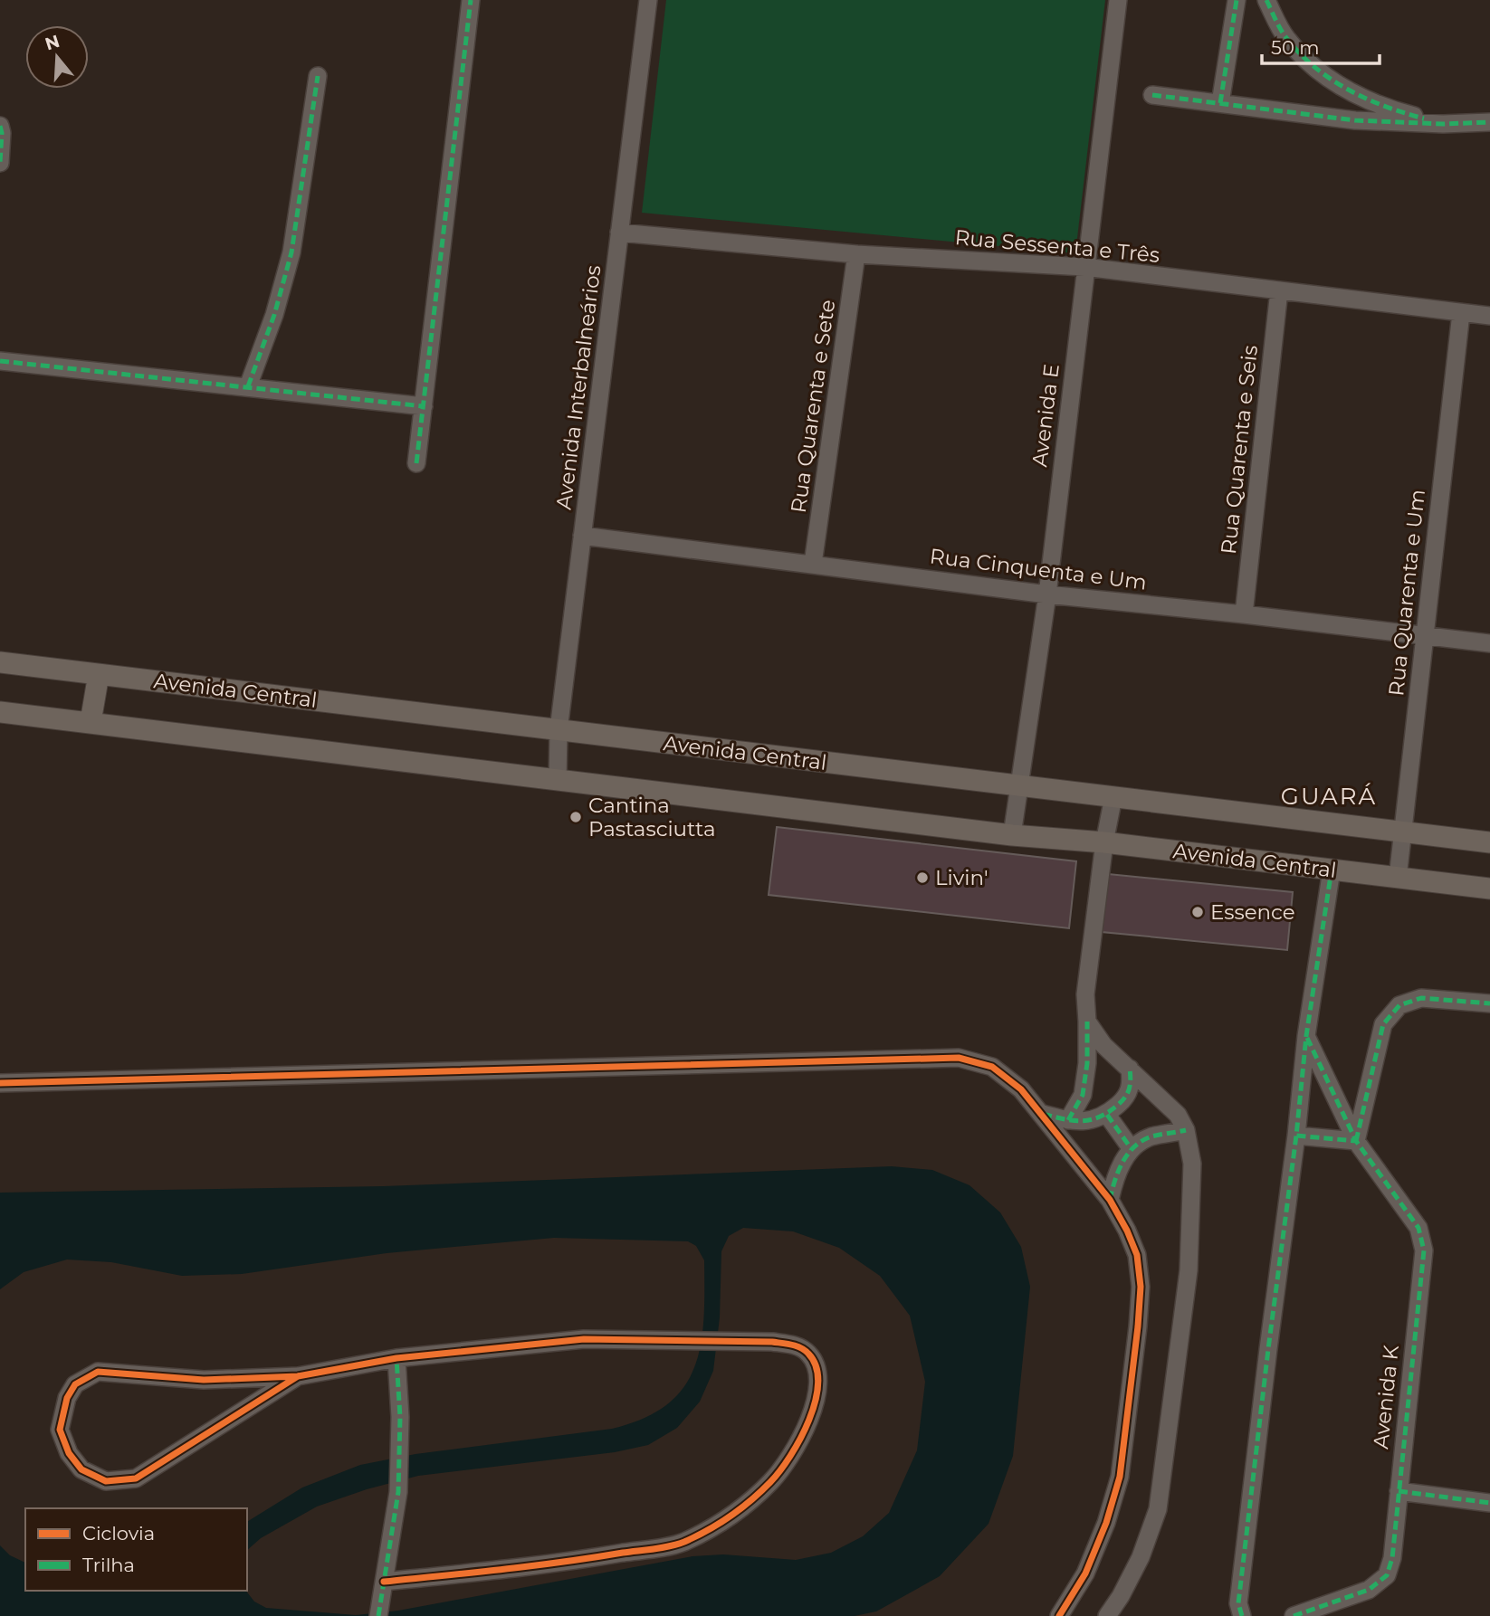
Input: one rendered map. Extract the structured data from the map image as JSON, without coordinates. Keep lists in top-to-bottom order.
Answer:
{
  "streets": {
    "main road": ["Avenida Central"],
    "street": [
      "Rua Sessenta e Três",
      "Avenida Interbalneários",
      "Rua Quarenta e Sete",
      "Avenida E",
      "Rua Quarenta e Seis",
      "Rua Cinquenta e Um",
      "Rua Quarenta e Um",
      "Avenida K"
    ]
  },
  "crossings": [
    ["Rua Sessenta e Três", "Avenida Interbalneários"],
    ["Rua Sessenta e Três", "Rua Quarenta e Sete"],
    ["Rua Sessenta e Três", "Avenida E"],
    ["Rua Sessenta e Três", "Rua Quarenta e Seis"],
    ["Rua Sessenta e Três", "Rua Quarenta e Um"],
    ["Avenida Interbalneários", "Rua Cinquenta e Um"],
    ["Avenida Interbalneários", "Avenida Central"],
    ["Rua Quarenta e Sete", "Rua Cinquenta e Um"],
    ["Avenida E", "Rua Cinquenta e Um"],
    ["Avenida E", "Avenida Central"],
    ["Rua Quarenta e Seis", "Rua Cinquenta e Um"],
    ["Rua Cinquenta e Um", "Rua Quarenta e Um"],
    ["Rua Quarenta e Um", "Avenida Central"]
  ],
  "districts": ["GUARÁ"],
  "places": ["Cantina Pastasciutta", "Livin'", "Essence"],
  "legend": ["Ciclovia", "Trilha"],
  "scale_bar": "50 m",
  "north": "top"
}
